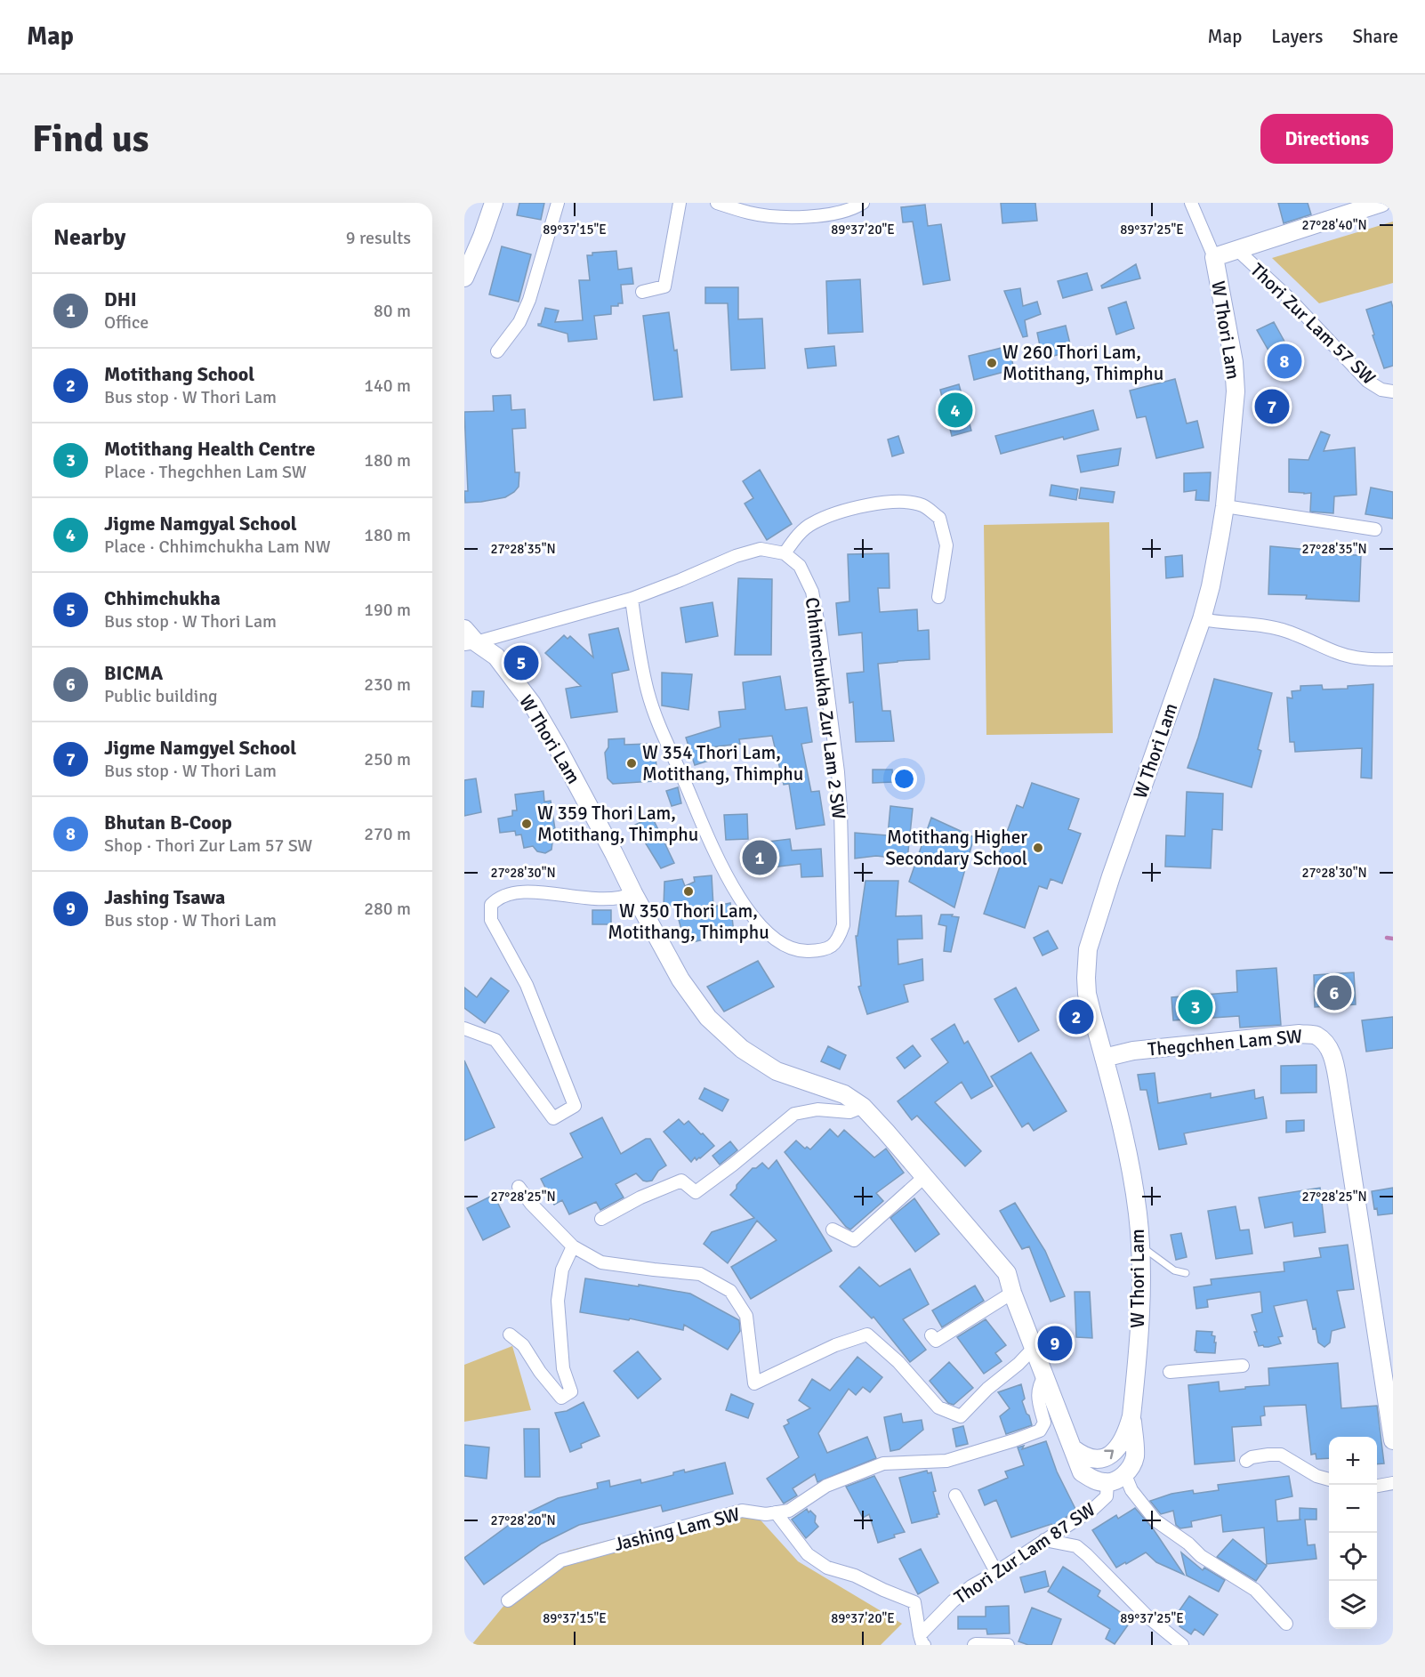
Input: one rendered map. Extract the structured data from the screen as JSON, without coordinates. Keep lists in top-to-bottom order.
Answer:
{
  "streets": {
    "main road": ["W Thori Lam", "Thegchhen Lam SW"],
    "street": [
      "Thori Zur Lam 57 SW",
      "Chhimchukha Zur Lam 2 SW",
      "Jashing Lam SW",
      "Thori Zur Lam 87 SW"
    ]
  },
  "crossings": [
    ["Thori Zur Lam 57 SW", "W Thori Lam"],
    ["W Thori Lam", "Thegchhen Lam SW"],
    ["W Thori Lam", "Jashing Lam SW"],
    ["W Thori Lam", "Thori Zur Lam 87 SW"]
  ],
  "places": [
    "W 260 Thori Lam, Motithang, Thimphu",
    "W 354 Thori Lam, Motithang, Thimphu",
    "W 359 Thori Lam, Motithang, Thimphu",
    "Motithang Higher Secondary School",
    "W 350 Thori Lam, Motithang, Thimphu"
  ],
  "page": {
    "header": "Map",
    "nav": ["Map", "Layers", "Share"],
    "buttons": "Directions",
    "title": "Find us",
    "heading": ["Nearby", "9 results"],
    "list": [
      {
        "mark": "1",
        "name": "DHI",
        "note": "Office",
        "value": "80 m"
      },
      {
        "mark": "2",
        "name": "Motithang School",
        "note": "Bus stop · W Thori Lam",
        "value": "140 m"
      },
      {
        "mark": "3",
        "name": "Motithang Health Centre",
        "note": "Place · Thegchhen Lam SW",
        "value": "180 m"
      },
      {
        "mark": "4",
        "name": "Jigme Namgyal School",
        "note": "Place · Chhimchukha Lam NW",
        "value": "180 m"
      },
      {
        "mark": "5",
        "name": "Chhimchukha",
        "note": "Bus stop · W Thori Lam",
        "value": "190 m"
      },
      {
        "mark": "6",
        "name": "BICMA",
        "note": "Public building",
        "value": "230 m"
      },
      {
        "mark": "7",
        "name": "Jigme Namgyel School",
        "note": "Bus stop · W Thori Lam",
        "value": "250 m"
      },
      {
        "mark": "8",
        "name": "Bhutan B-Coop",
        "note": "Shop · Thori Zur Lam 57 SW",
        "value": "270 m"
      },
      {
        "mark": "9",
        "name": "Jashing Tsawa",
        "note": "Bus stop · W Thori Lam",
        "value": "280 m"
      }
    ],
    "pins": [
      "8",
      "7",
      "4",
      "5",
      "1",
      "6",
      "3",
      "2",
      "9"
    ],
    "map_buttons": ["+", "−"]
  },
  "coordinates": [
    "27°28'40\"N",
    "89°37'15\"E",
    "89°37'20\"E",
    "89°37'25\"E",
    "27°28'35\"N",
    "27°28'30\"N",
    "27°28'25\"N",
    "27°28'20\"N"
  ]
}
